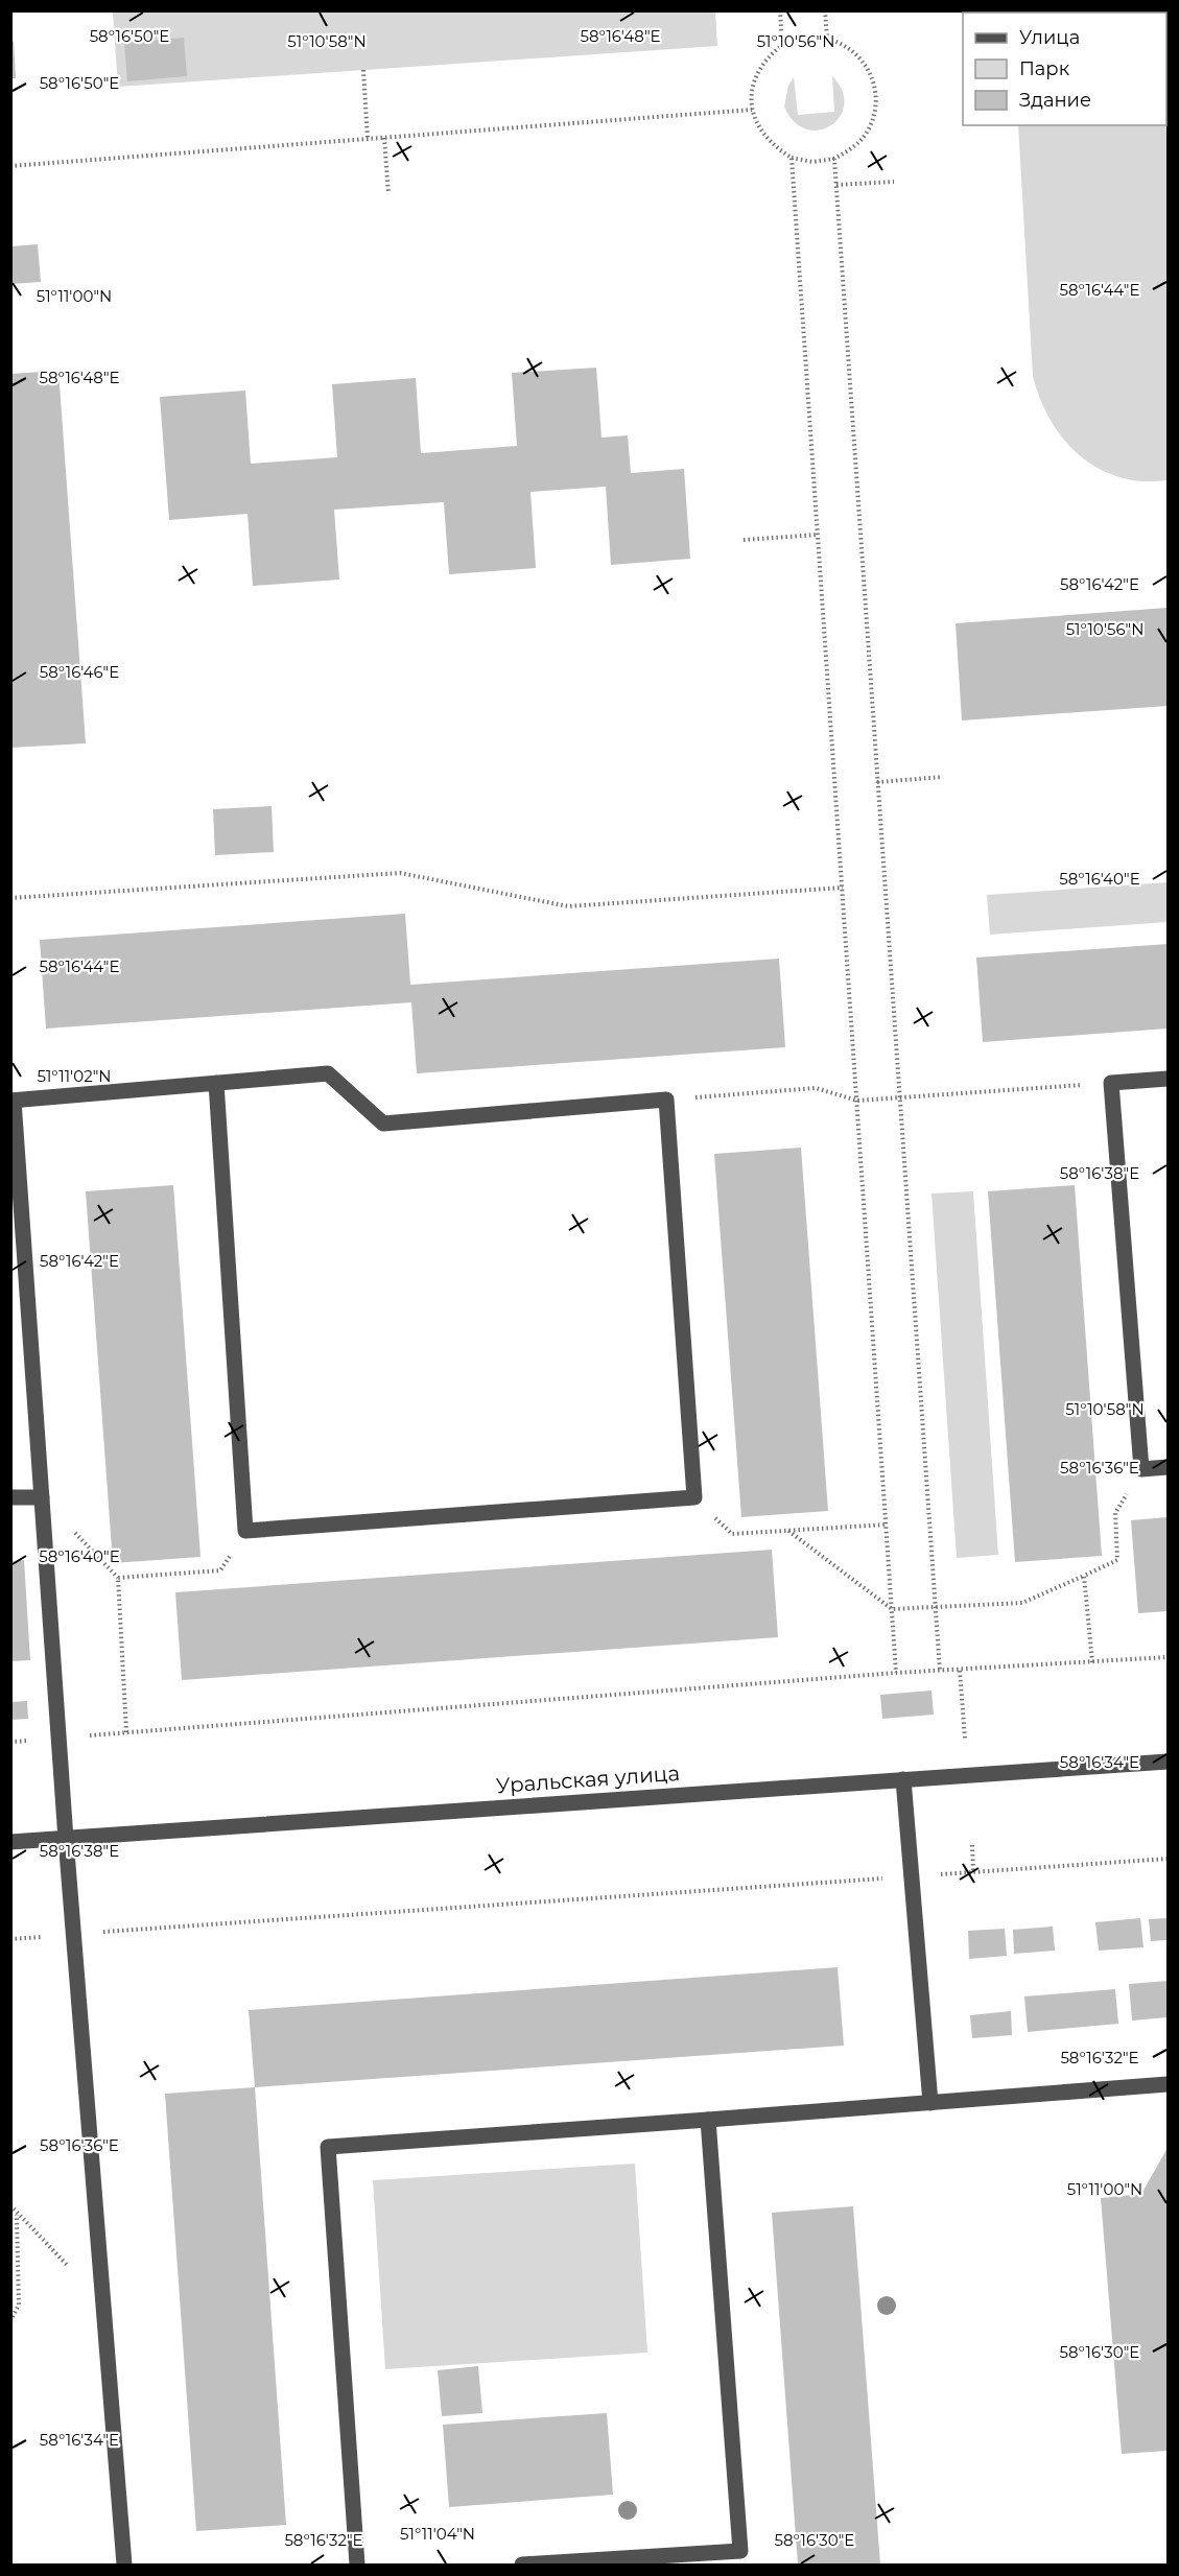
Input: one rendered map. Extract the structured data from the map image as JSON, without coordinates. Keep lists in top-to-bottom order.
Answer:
{
  "streets": {
    "street": ["Уральская улица"]
  },
  "legend": ["Улица", "Парк", "Здание"],
  "coordinates": [
    "58°16'48\"E",
    "58°16'50\"E",
    "51°10'58\"N",
    "51°10'56\"N",
    "58°16'44\"E",
    "51°11'00\"N",
    "58°16'42\"E",
    "58°16'46\"E",
    "58°16'40\"E",
    "51°11'02\"N",
    "58°16'38\"E",
    "58°16'36\"E",
    "58°16'34\"E",
    "58°16'32\"E",
    "58°16'30\"E",
    "51°11'04\"N"
  ]
}
